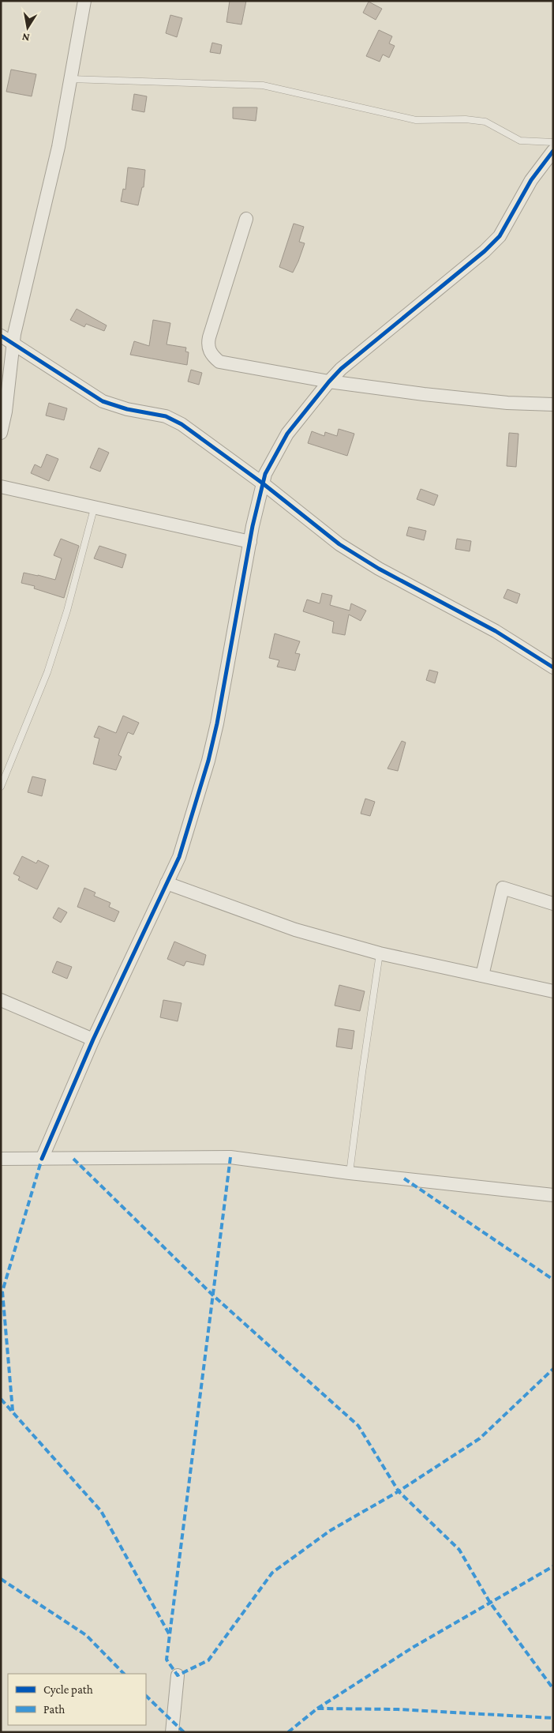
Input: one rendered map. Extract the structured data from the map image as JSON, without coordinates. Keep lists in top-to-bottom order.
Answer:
{
  "legend": ["Cycle path", "Path"],
  "north": "bottom"
}
